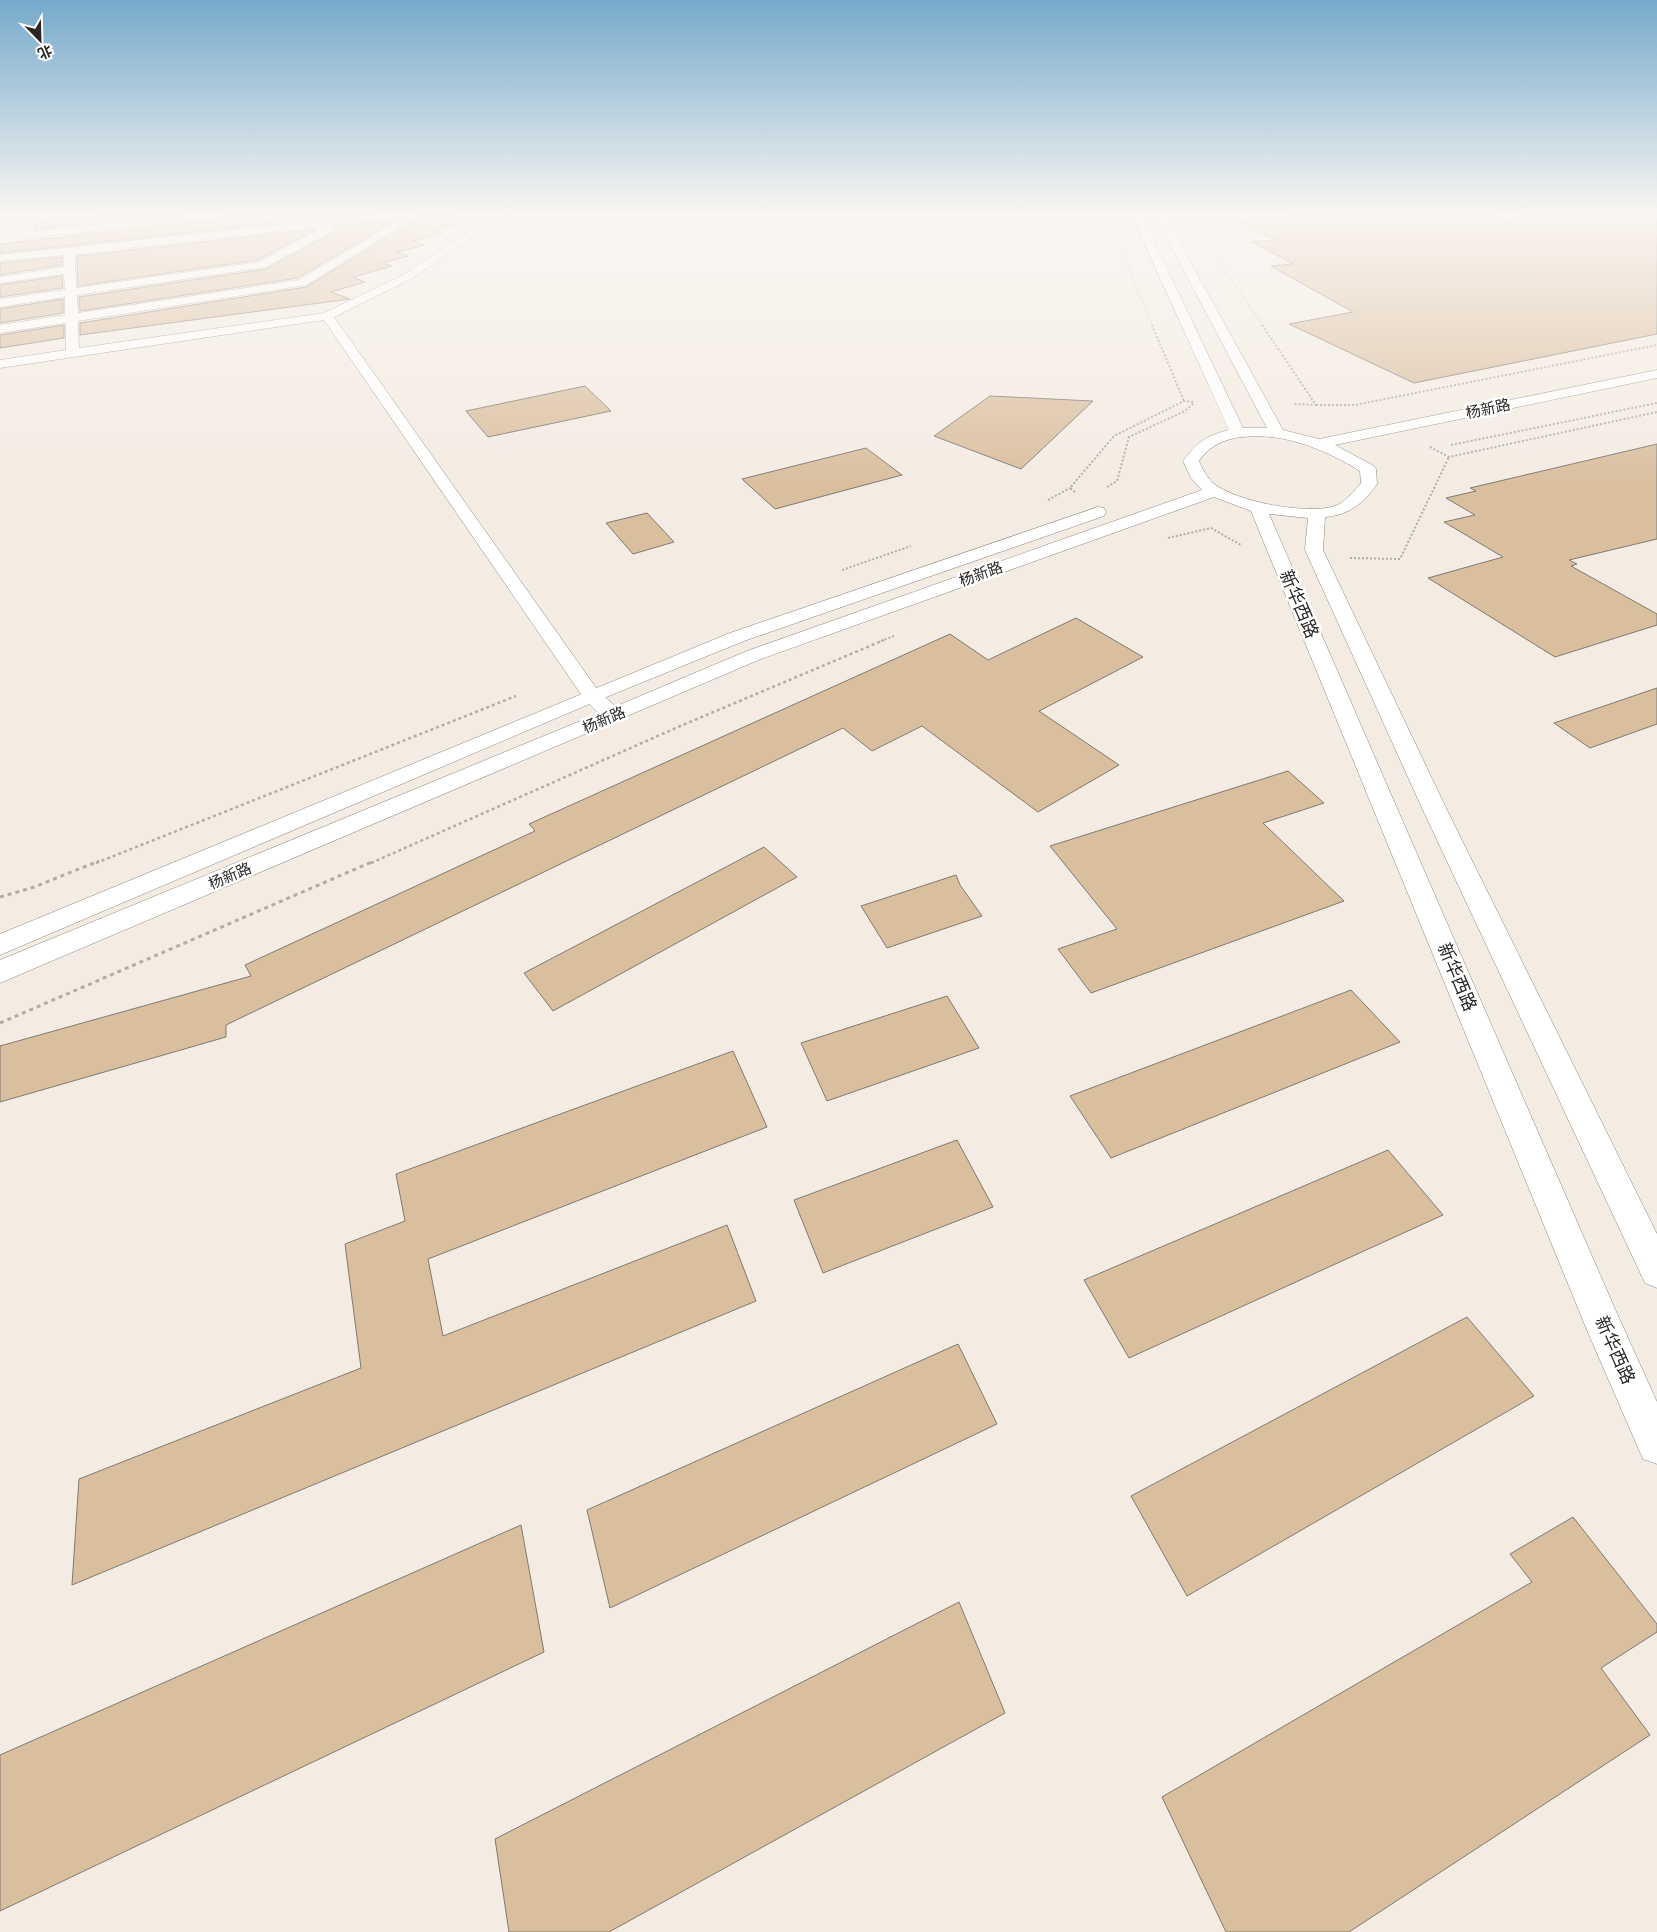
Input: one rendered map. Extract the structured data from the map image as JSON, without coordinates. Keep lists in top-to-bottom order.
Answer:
{
  "streets": {
    "street": ["杨新路", "新华西路"]
  },
  "north": "bottom right"
}
